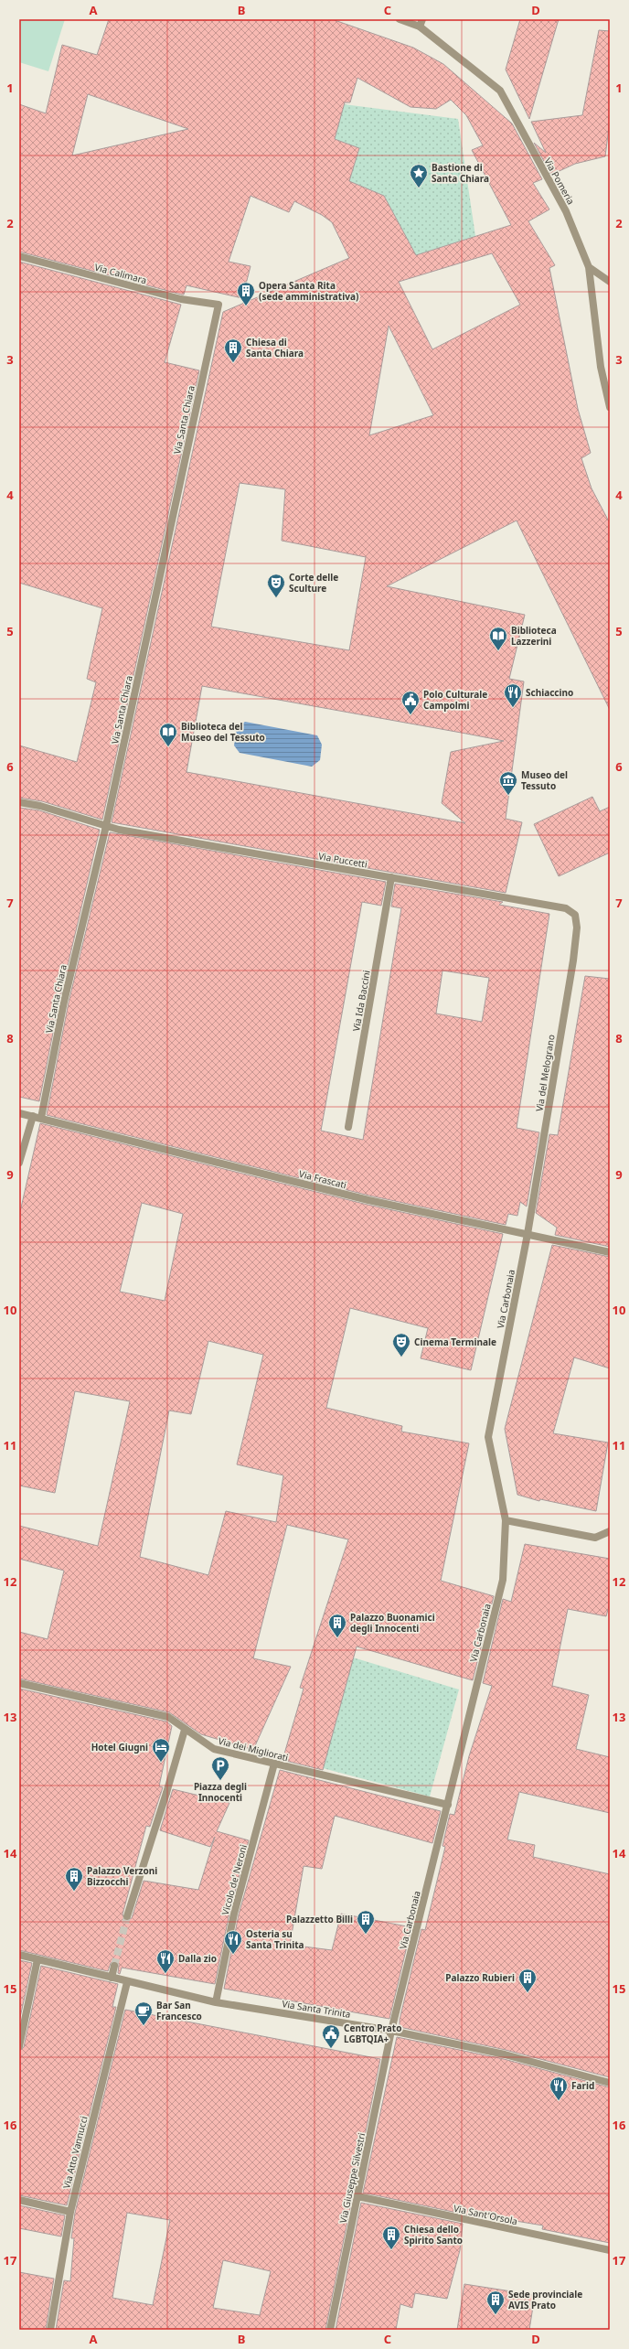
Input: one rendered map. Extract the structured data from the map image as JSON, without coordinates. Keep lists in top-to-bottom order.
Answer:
{
  "streets": {
    "street": [
      "Via Pomeria",
      "Via Calimara",
      "Via Santa Chiara",
      "Via Puccetti",
      "Via Ida Baccini",
      "Via del Melograno",
      "Via Frascati",
      "Via Carbonaia",
      "Via dei Migliorati",
      "Vicolo de' Neroni",
      "Via Santa Trinita",
      "Via Atto Vannucci",
      "Via Giuseppe Silvestri",
      "Via Sant'Orsola"
    ]
  },
  "crossings": [
    ["Via Calimara", "Via Santa Chiara"],
    ["Via Santa Chiara", "Via Puccetti"],
    ["Via Santa Chiara", "Via Frascati"],
    ["Via Puccetti", "Via Ida Baccini"],
    ["Via Puccetti", "Via del Melograno"],
    ["Via del Melograno", "Via Frascati"],
    ["Via del Melograno", "Via Carbonaia"],
    ["Via Frascati", "Via Carbonaia"],
    ["Via Carbonaia", "Via dei Migliorati"],
    ["Via Carbonaia", "Via Santa Trinita"],
    ["Via Carbonaia", "Via Giuseppe Silvestri"],
    ["Via dei Migliorati", "Vicolo de' Neroni"],
    ["Vicolo de' Neroni", "Via Santa Trinita"],
    ["Via Santa Trinita", "Via Atto Vannucci"],
    ["Via Santa Trinita", "Via Giuseppe Silvestri"],
    ["Via Giuseppe Silvestri", "Via Sant'Orsola"]
  ],
  "places": {
    "place": ["Bastione di Santa Chiara"],
    "building": [
      "Opera Santa Rita (sede amministrativa)",
      "Chiesa di Santa Chiara",
      "Palazzo Buonamici degli Innocenti",
      "Palazzo Verzoni Bizzocchi",
      "Palazzetto Billi",
      "Palazzo Rubieri",
      "Chiesa dello Spirito Santo",
      "Sede provinciale AVIS Prato"
    ],
    "theatre": ["Corte delle Sculture", "Cinema Terminale"],
    "library": ["Biblioteca Lazzerini", "Biblioteca del Museo del Tessuto"],
    "restaurant": [
      "Schiaccino",
      "Osteria su Santa Trinita",
      "Dalla zio",
      "Farid"
    ],
    "public building": ["Polo Culturale Campolmi", "Centro Prato LGBTQIA+"],
    "museum": ["Museo del Tessuto"],
    "hotel": ["Hotel Giugni"],
    "parking": ["Piazza degli Innocenti"],
    "cafe": ["Bar San Francesco"]
  },
  "grid": {
    "columns": [
      "A",
      "B",
      "C",
      "D"
    ],
    "rows": [
      "1",
      "2",
      "3",
      "4",
      "5",
      "6",
      "7",
      "8",
      "9",
      "10",
      "11",
      "12",
      "13",
      "14",
      "15",
      "16",
      "17"
    ]
  }
}
